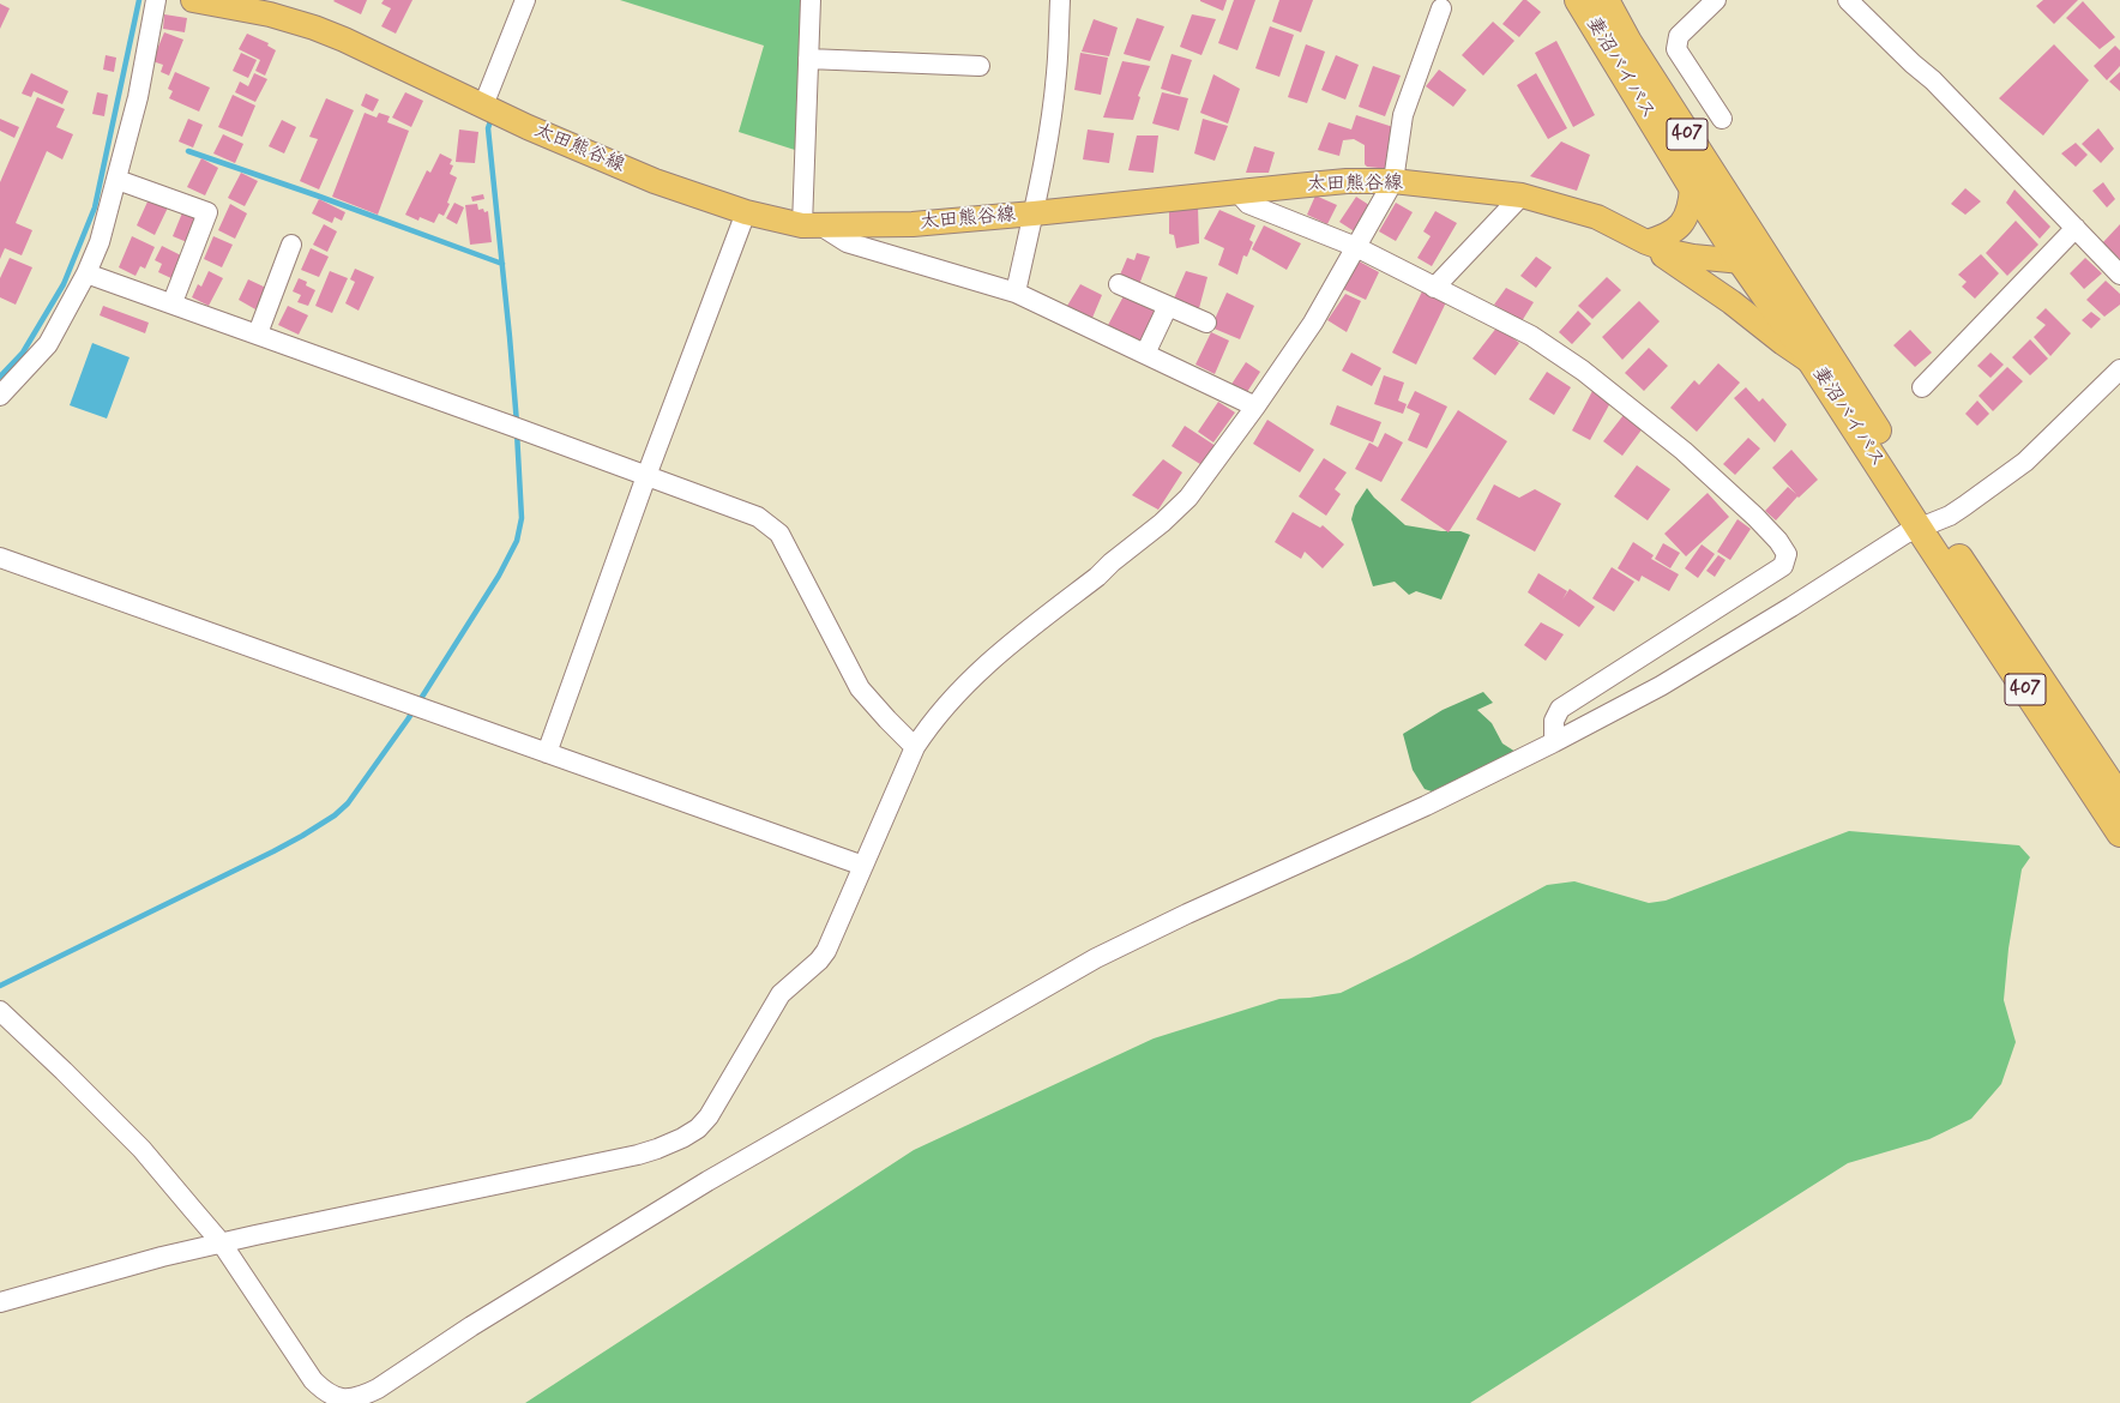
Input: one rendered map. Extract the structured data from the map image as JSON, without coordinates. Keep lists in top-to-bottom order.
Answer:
{
  "streets": {
    "highway": ["妻沼バイパス", "407"],
    "main road": ["太田熊谷線"]
  },
  "crossings": [
    ["妻沼バイパス", "太田熊谷線"]
  ]
}
